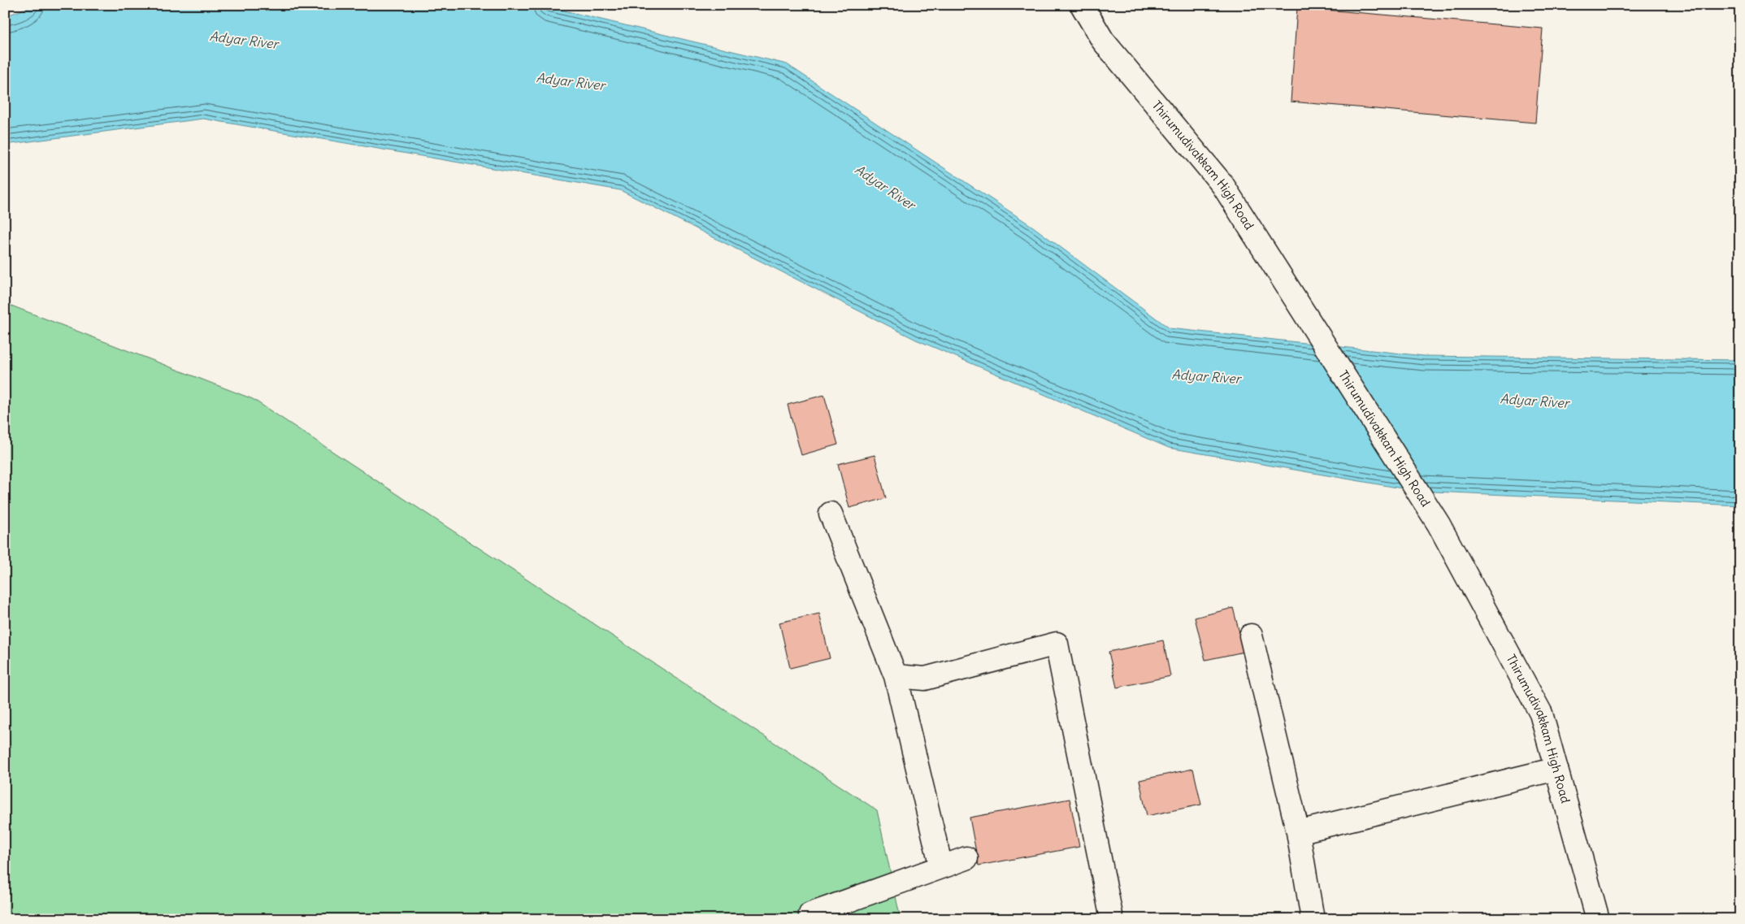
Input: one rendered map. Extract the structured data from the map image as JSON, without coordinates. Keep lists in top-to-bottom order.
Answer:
{
  "streets": {
    "street": ["Thirumudivakkam High Road"]
  },
  "water": ["Adyar River"]
}
